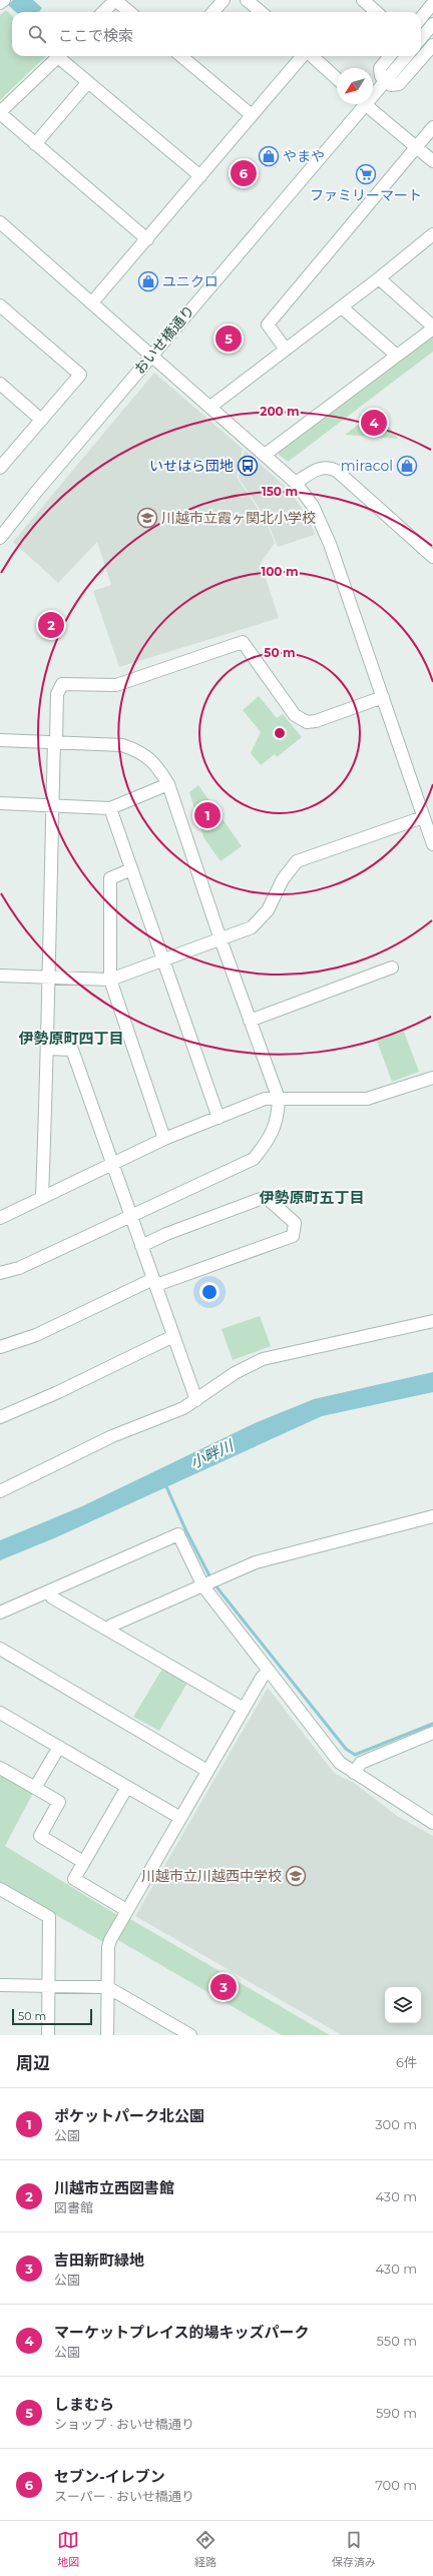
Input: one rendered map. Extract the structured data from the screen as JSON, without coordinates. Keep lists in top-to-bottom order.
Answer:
{
  "streets": {
    "street": ["おいせ橋通り"]
  },
  "districts": ["伊勢原町四丁目", "伊勢原町五丁目"],
  "water": ["小畔川"],
  "places": {
    "shop": ["やまや", "ユニクロ", "miracol"],
    "supermarket": ["ファミリーマート"],
    "bus stop": ["いせはら団地"],
    "school or university": ["川越市立霞ヶ関北小学校", "川越市立川越西中学校"]
  },
  "scale_bar": "50 m",
  "north": "bottom left",
  "page": {
    "search": "ここで検索",
    "pins": [
      "6",
      "5",
      "4",
      "2",
      "1",
      "3"
    ],
    "scale": "50 m",
    "heading": ["周辺", "6件"],
    "list": [
      {
        "mark": "1",
        "name": "ポケットパーク北公園",
        "note": "公園",
        "value": "300 m"
      },
      {
        "mark": "2",
        "name": "川越市立西図書館",
        "note": "図書館",
        "value": "430 m"
      },
      {
        "mark": "3",
        "name": "吉田新町緑地",
        "note": "公園",
        "value": "430 m"
      },
      {
        "mark": "4",
        "name": "マーケットプレイス的場キッズパーク",
        "note": "公園",
        "value": "550 m"
      },
      {
        "mark": "5",
        "name": "しまむら",
        "note": "ショップ · おいせ橋通り",
        "value": "590 m"
      },
      {
        "mark": "6",
        "name": "セブン-イレブン",
        "note": "スーパー · おいせ橋通り",
        "value": "700 m"
      }
    ],
    "nav": ["地図", "経路", "保存済み"]
  },
  "rings": [
    "200 m",
    "150 m",
    "100 m",
    "50 m"
  ]
}
